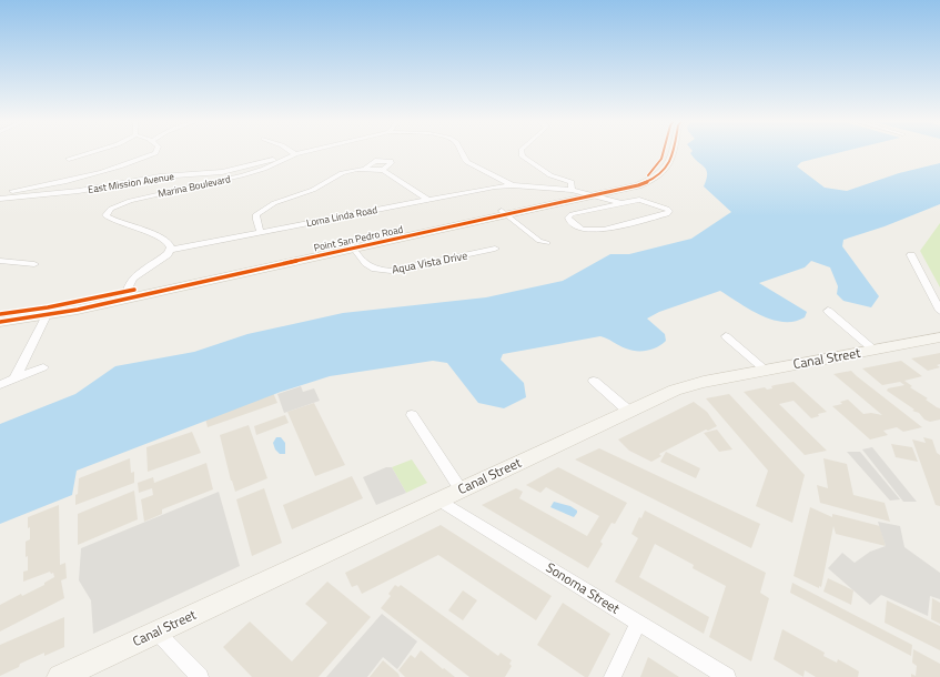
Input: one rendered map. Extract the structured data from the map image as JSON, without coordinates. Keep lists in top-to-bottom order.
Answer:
{
  "streets": {
    "main road": ["Point San Pedro Road", "Canal Street"],
    "street": [
      "East Mission Avenue",
      "Marina Boulevard",
      "Loma Linda Road",
      "Aqua Vista Drive",
      "Sonoma Street"
    ]
  },
  "crossings": [
    ["East Mission Avenue", "Marina Boulevard"],
    ["Marina Boulevard", "Loma Linda Road"],
    ["Marina Boulevard", "Point San Pedro Road"],
    ["Point San Pedro Road", "Aqua Vista Drive"],
    ["Canal Street", "Sonoma Street"]
  ]
}
